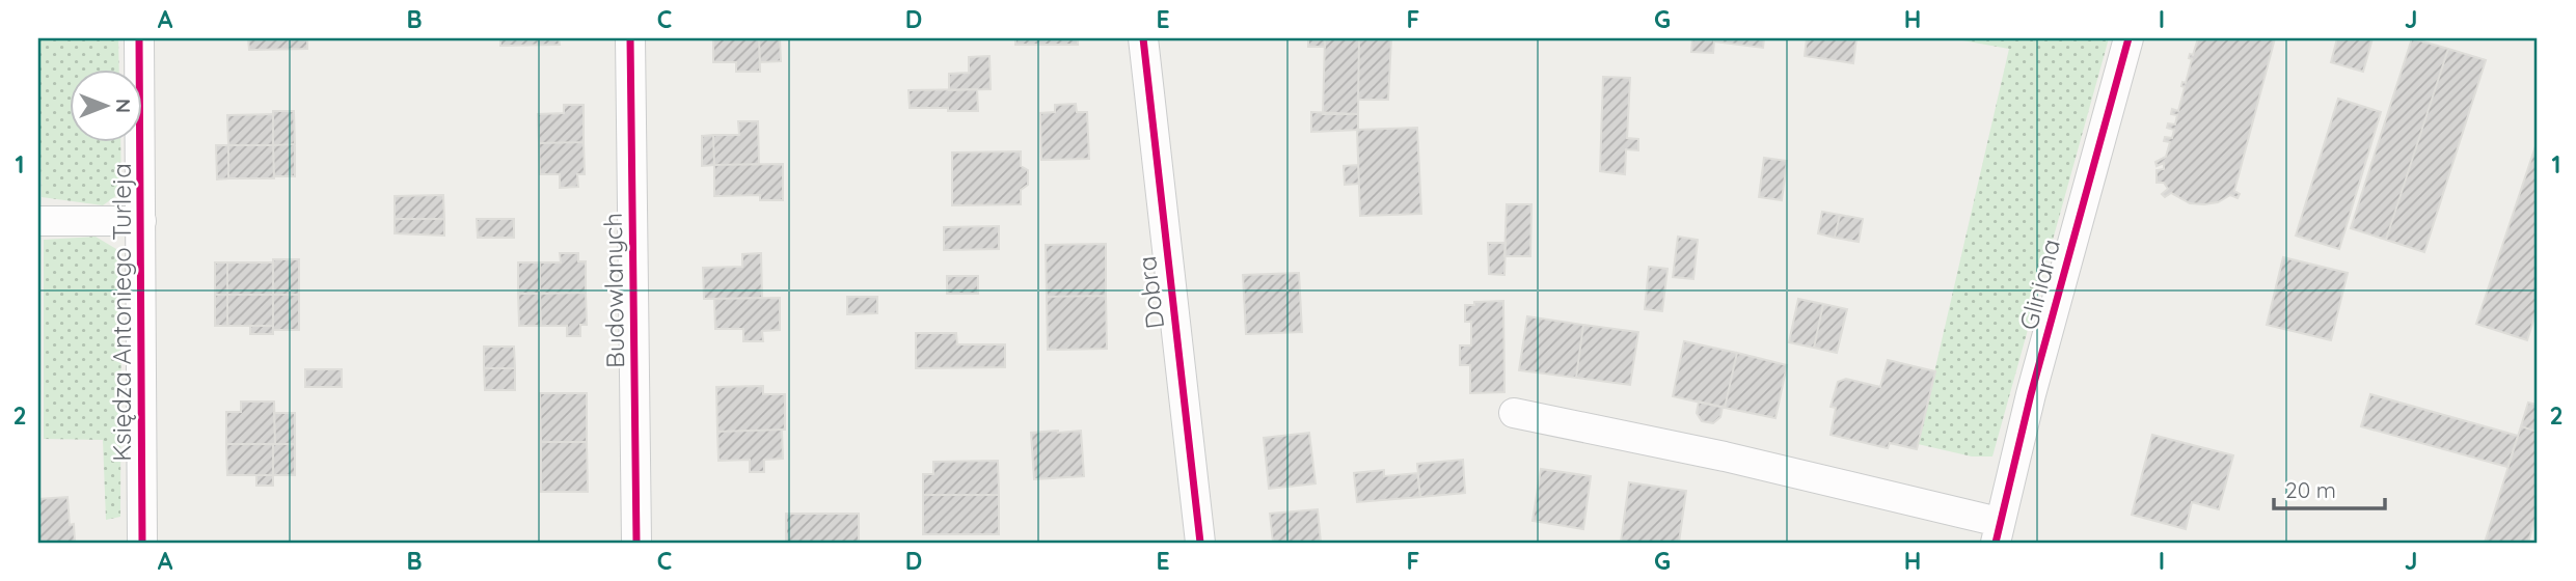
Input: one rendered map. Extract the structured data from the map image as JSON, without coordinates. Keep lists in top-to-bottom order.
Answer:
{
  "streets": {
    "street": [
      "Gliniana",
      "Budowlanych",
      "Dobra",
      "Księdza Antoniego Turleja"
    ]
  },
  "scale_bar": "20 m",
  "north": "right",
  "grid": {
    "columns": [
      "A",
      "B",
      "C",
      "D",
      "E",
      "F",
      "G",
      "H",
      "I",
      "J"
    ],
    "rows": ["1", "2"]
  }
}
